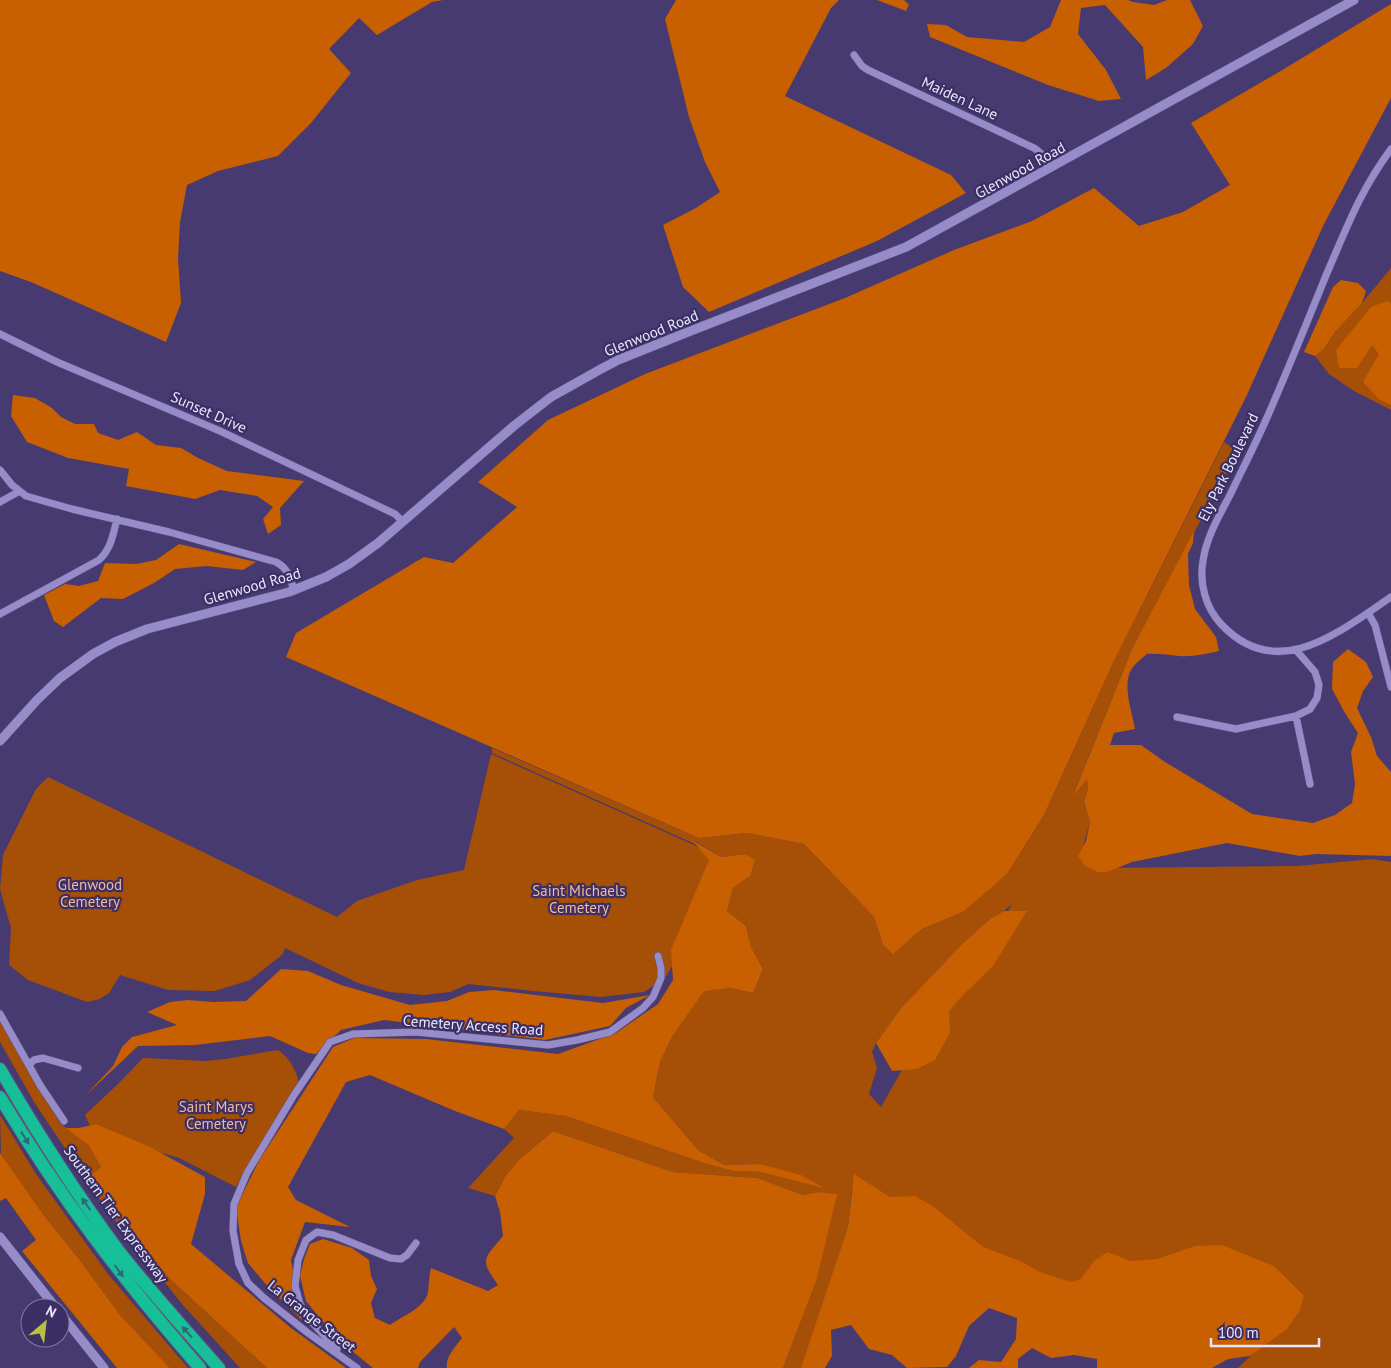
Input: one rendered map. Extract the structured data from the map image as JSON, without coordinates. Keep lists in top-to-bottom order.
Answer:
{
  "streets": {
    "highway": ["Southern Tier Expressway"],
    "street": [
      "Maiden Lane",
      "Glenwood Road",
      "Sunset Drive",
      "Ely Park Boulevard",
      "Cemetery Access Road",
      "La Grange Street"
    ]
  },
  "crossings": [
    ["Maiden Lane", "Glenwood Road"],
    ["Glenwood Road", "Sunset Drive"],
    ["Cemetery Access Road", "La Grange Street"]
  ],
  "parks": ["Glenwood Cemetery", "Saint Michaels Cemetery", "Saint Marys Cemetery"],
  "scale_bar": "100 m",
  "north": "top right"
}
